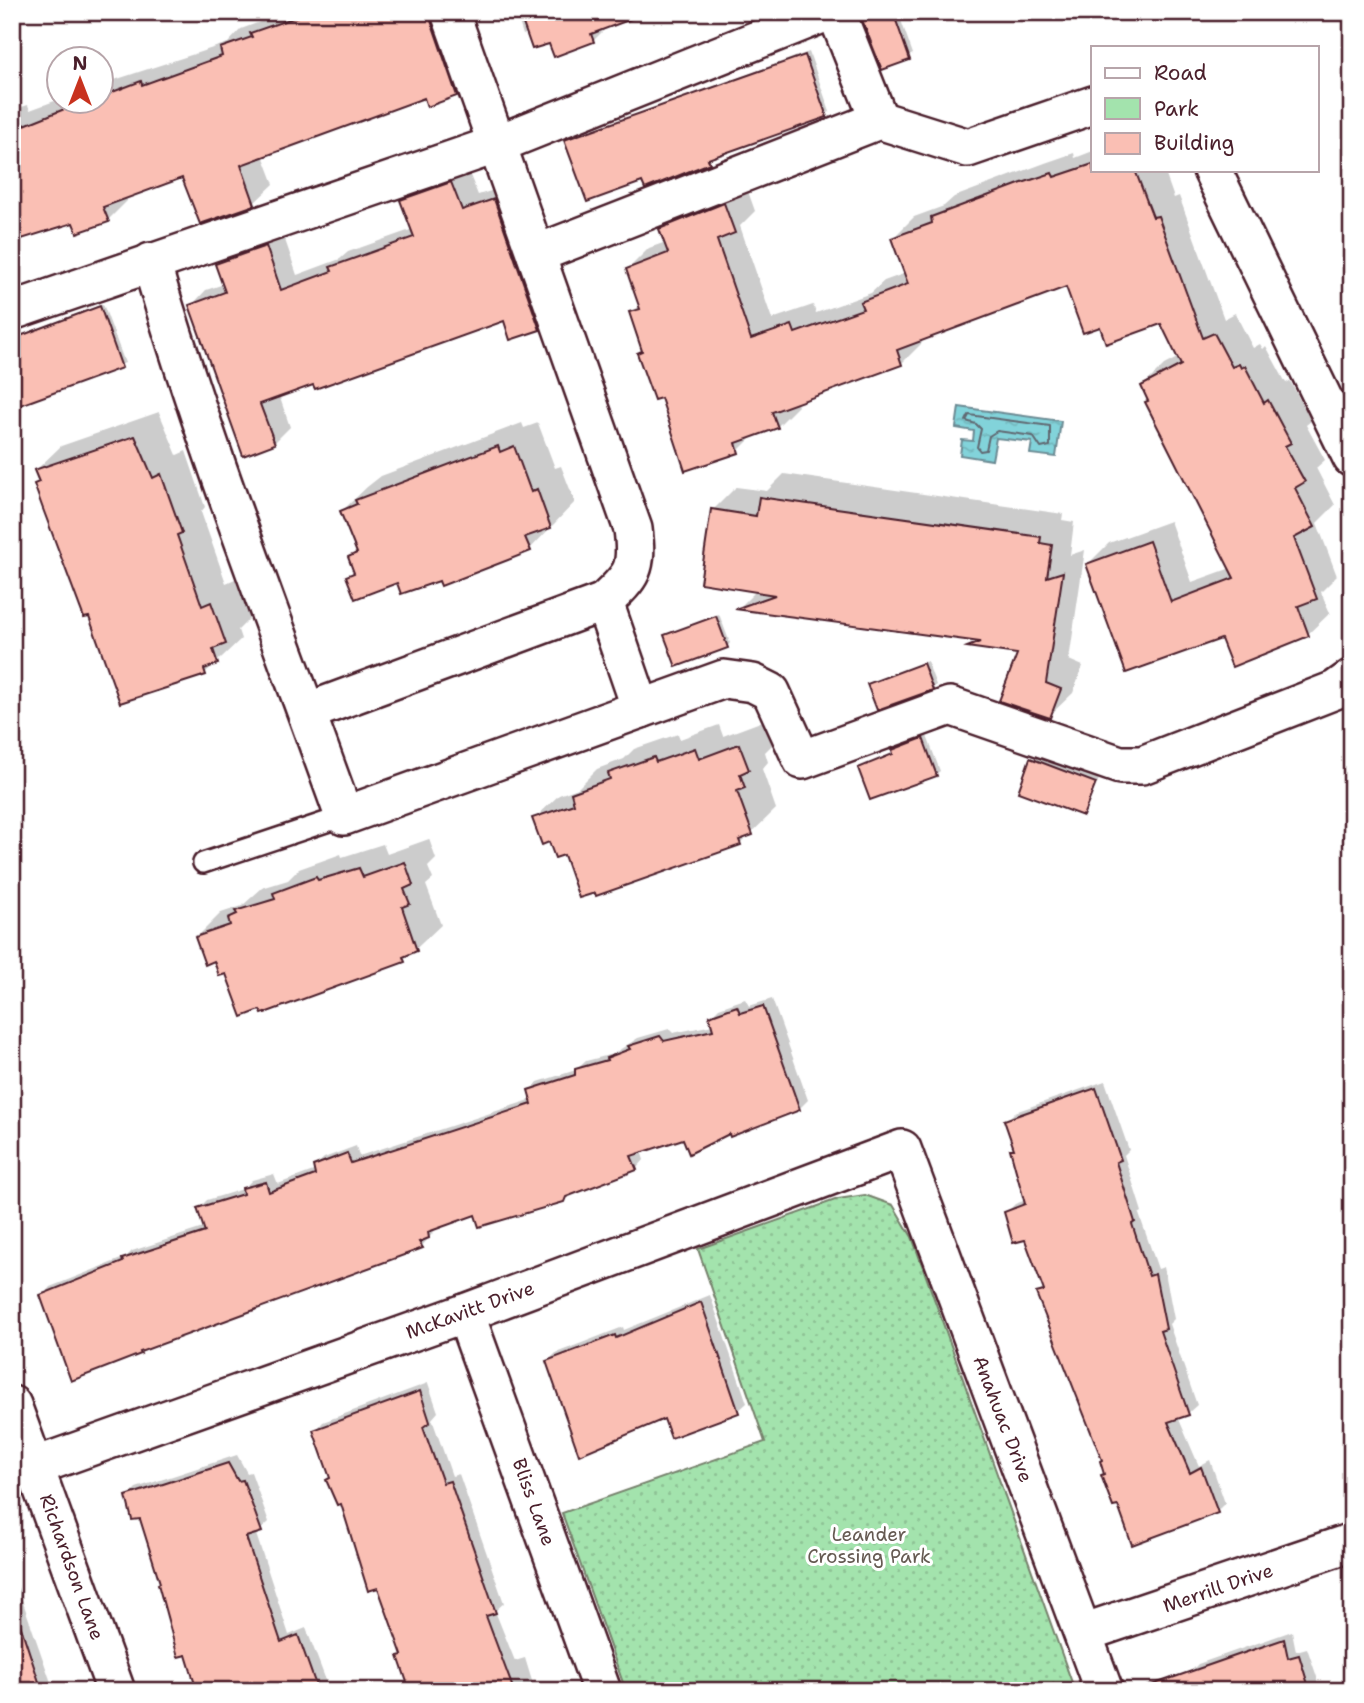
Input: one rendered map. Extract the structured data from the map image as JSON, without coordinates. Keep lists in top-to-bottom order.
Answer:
{
  "streets": {
    "street": [
      "McKavitt Drive",
      "Anahuac Drive",
      "Bliss Lane",
      "Richardson Lane",
      "Merrill Drive"
    ]
  },
  "crossings": [
    ["McKavitt Drive", "Anahuac Drive"],
    ["McKavitt Drive", "Bliss Lane"],
    ["McKavitt Drive", "Richardson Lane"],
    ["Anahuac Drive", "Merrill Drive"]
  ],
  "parks": ["Leander Crossing Park"],
  "legend": ["Road", "Park", "Building"],
  "north": "top"
}
